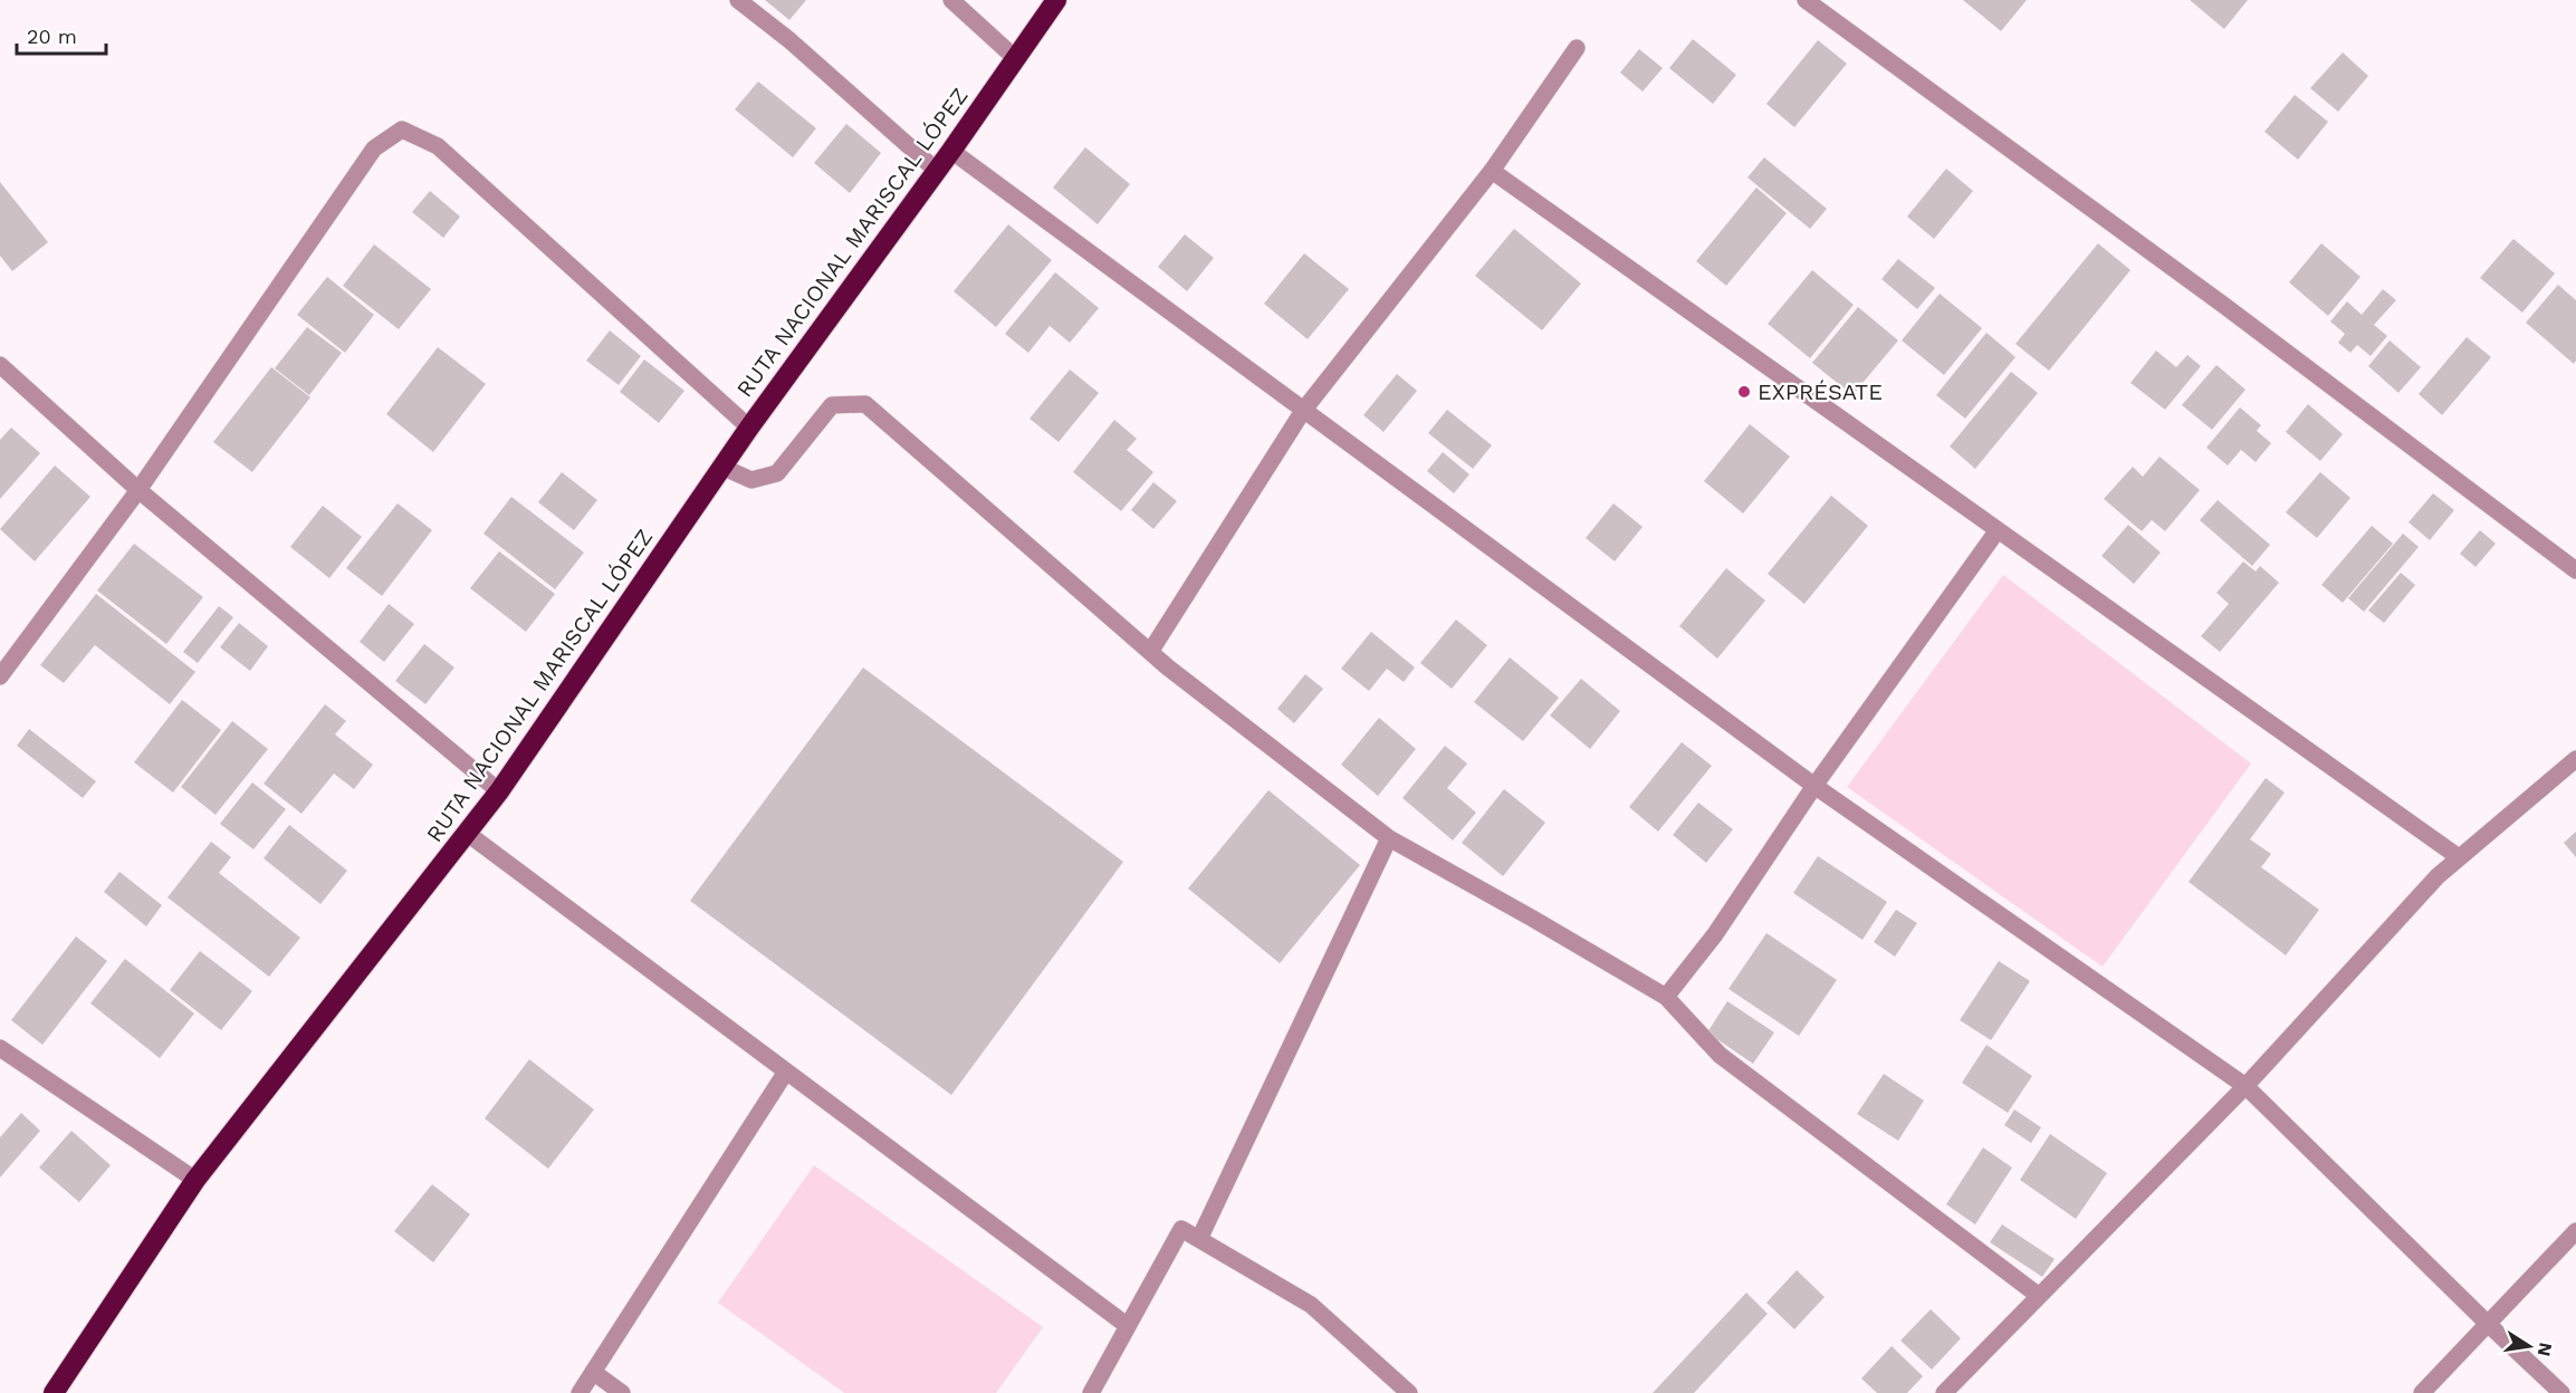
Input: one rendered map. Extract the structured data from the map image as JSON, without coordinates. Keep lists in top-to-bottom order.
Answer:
{
  "streets": {
    "highway": ["RUTA NACIONAL MARISCAL LÓPEZ"]
  },
  "places": ["EXPRÉSATE"],
  "scale_bar": "20 m",
  "north": "right"
}
